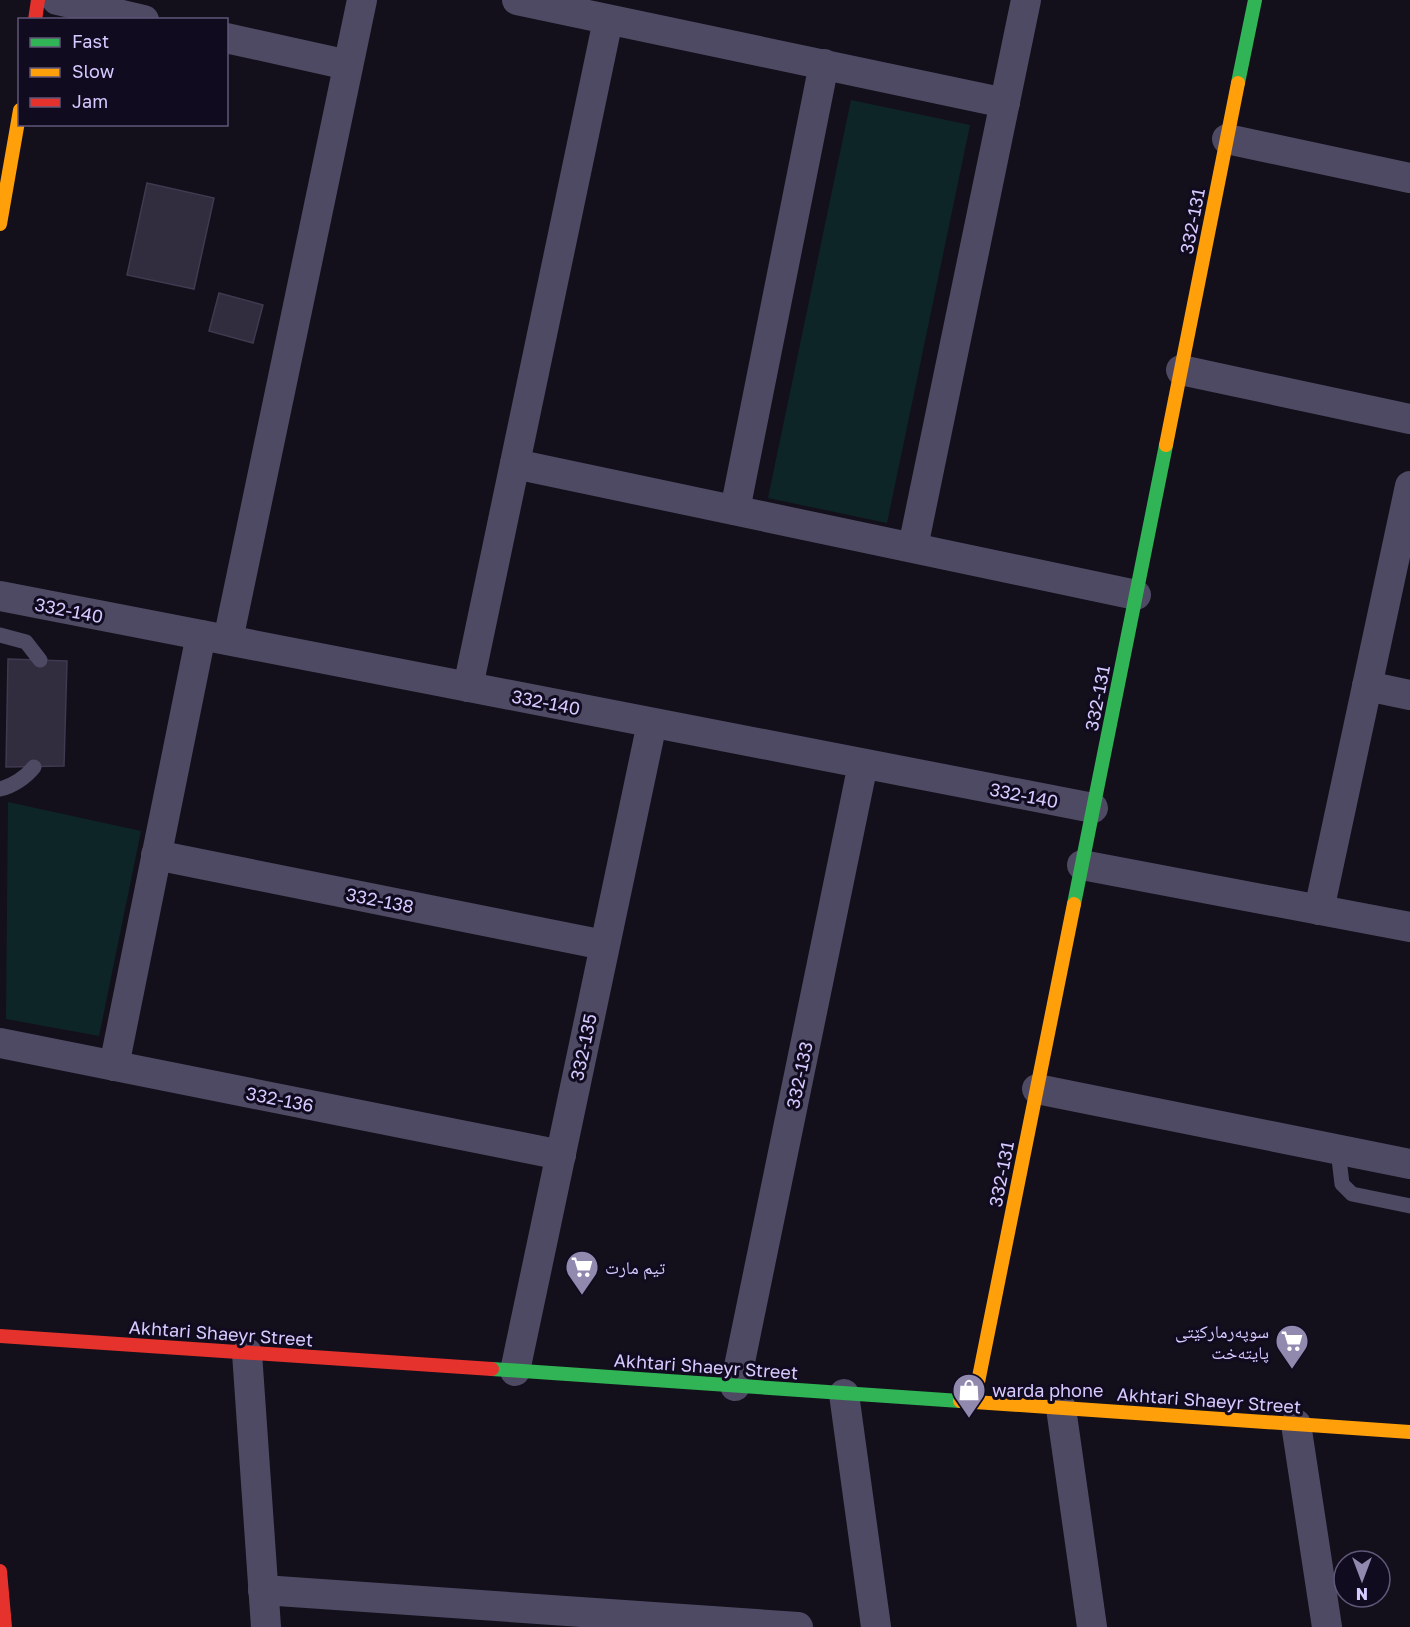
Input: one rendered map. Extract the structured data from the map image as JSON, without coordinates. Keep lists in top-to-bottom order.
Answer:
{
  "streets": {
    "street": [
      "332-131",
      "332-140",
      "332-138",
      "332-135",
      "332-133",
      "332-136",
      "Akhtari Shaeyr Street"
    ]
  },
  "crossings": [
    ["332-131", "332-140"],
    ["332-131", "Akhtari Shaeyr Street"],
    ["332-140", "332-135"],
    ["332-140", "332-133"],
    ["332-138", "332-135"],
    ["332-135", "332-136"],
    ["332-135", "Akhtari Shaeyr Street"],
    ["332-133", "Akhtari Shaeyr Street"]
  ],
  "places": {
    "supermarket": ["تيم مارت", "سوپەرمارکێتی پایتەخت"],
    "shop": ["warda phone"]
  },
  "legend": ["Fast", "Slow", "Jam"],
  "north": "bottom"
}
